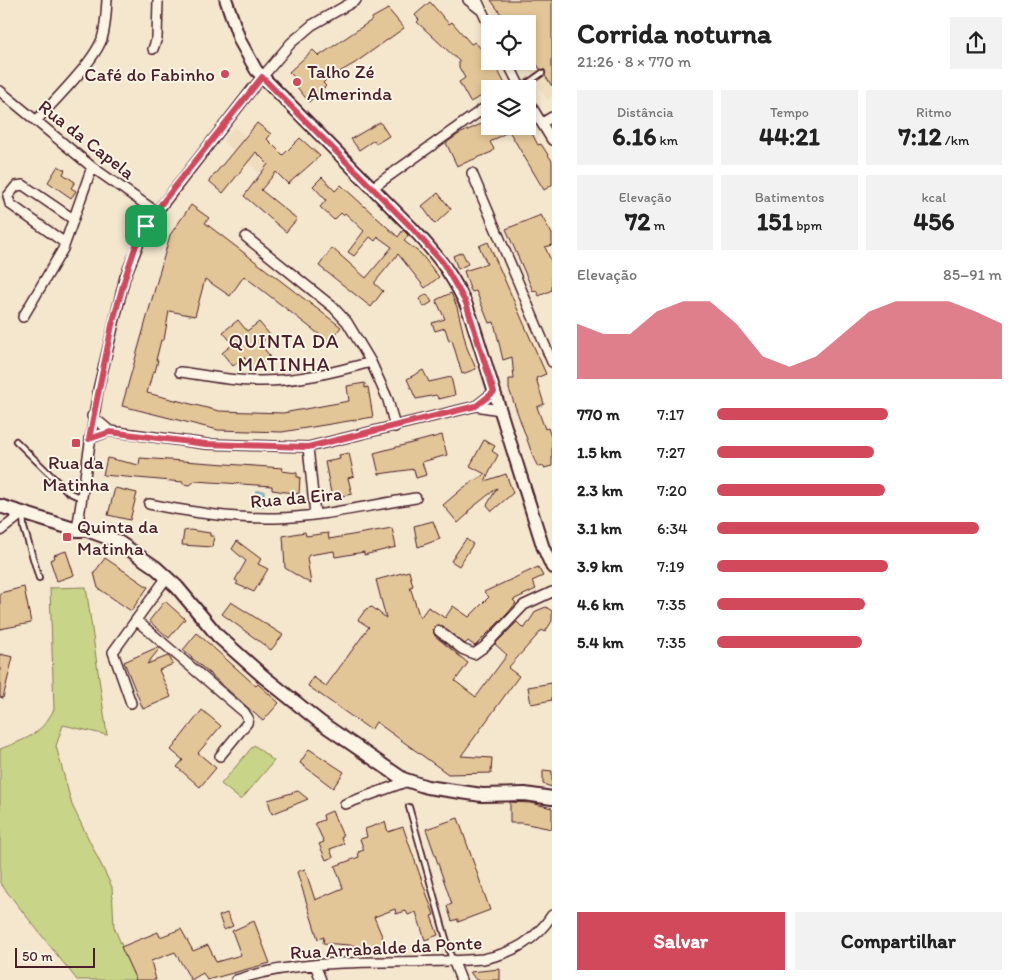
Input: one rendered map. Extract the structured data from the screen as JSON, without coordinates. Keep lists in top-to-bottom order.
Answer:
{
  "streets": {
    "street": ["Rua da Capela", "Rua da Eira", "Rua Arrabalde da Ponte"]
  },
  "districts": ["QUINTA DA MATINHA"],
  "places": {
    "other": ["Café do Fabinho", "Talho Zé Almerinda"],
    "transit": ["Rua da Matinha", "Quinta da Matinha"]
  },
  "scale_bar": "50 m",
  "page": {
    "heading": ["Corrida noturna", "21:26 · 8 × 770 m"],
    "stats": [
      ["Distância", "6.16 km"],
      ["Tempo", "44:21"],
      ["Ritmo", "7:12 /km"],
      ["Elevação", "72 m"],
      ["Batimentos", "151 bpm"],
      ["kcal", "456"]
    ],
    "chart": ["Elevação", "85–91 m"],
    "list": [
      {
        "name": "770 m",
        "note": "7:17"
      },
      {
        "name": "1.5 km",
        "note": "7:27"
      },
      {
        "name": "2.3 km",
        "note": "7:20"
      },
      {
        "name": "3.1 km",
        "note": "6:34"
      },
      {
        "name": "3.9 km",
        "note": "7:19"
      },
      {
        "name": "4.6 km",
        "note": "7:35"
      },
      {
        "name": "5.4 km",
        "note": "7:35"
      }
    ],
    "buttons": ["Salvar", "Compartilhar"],
    "scale": "50 m"
  }
}
